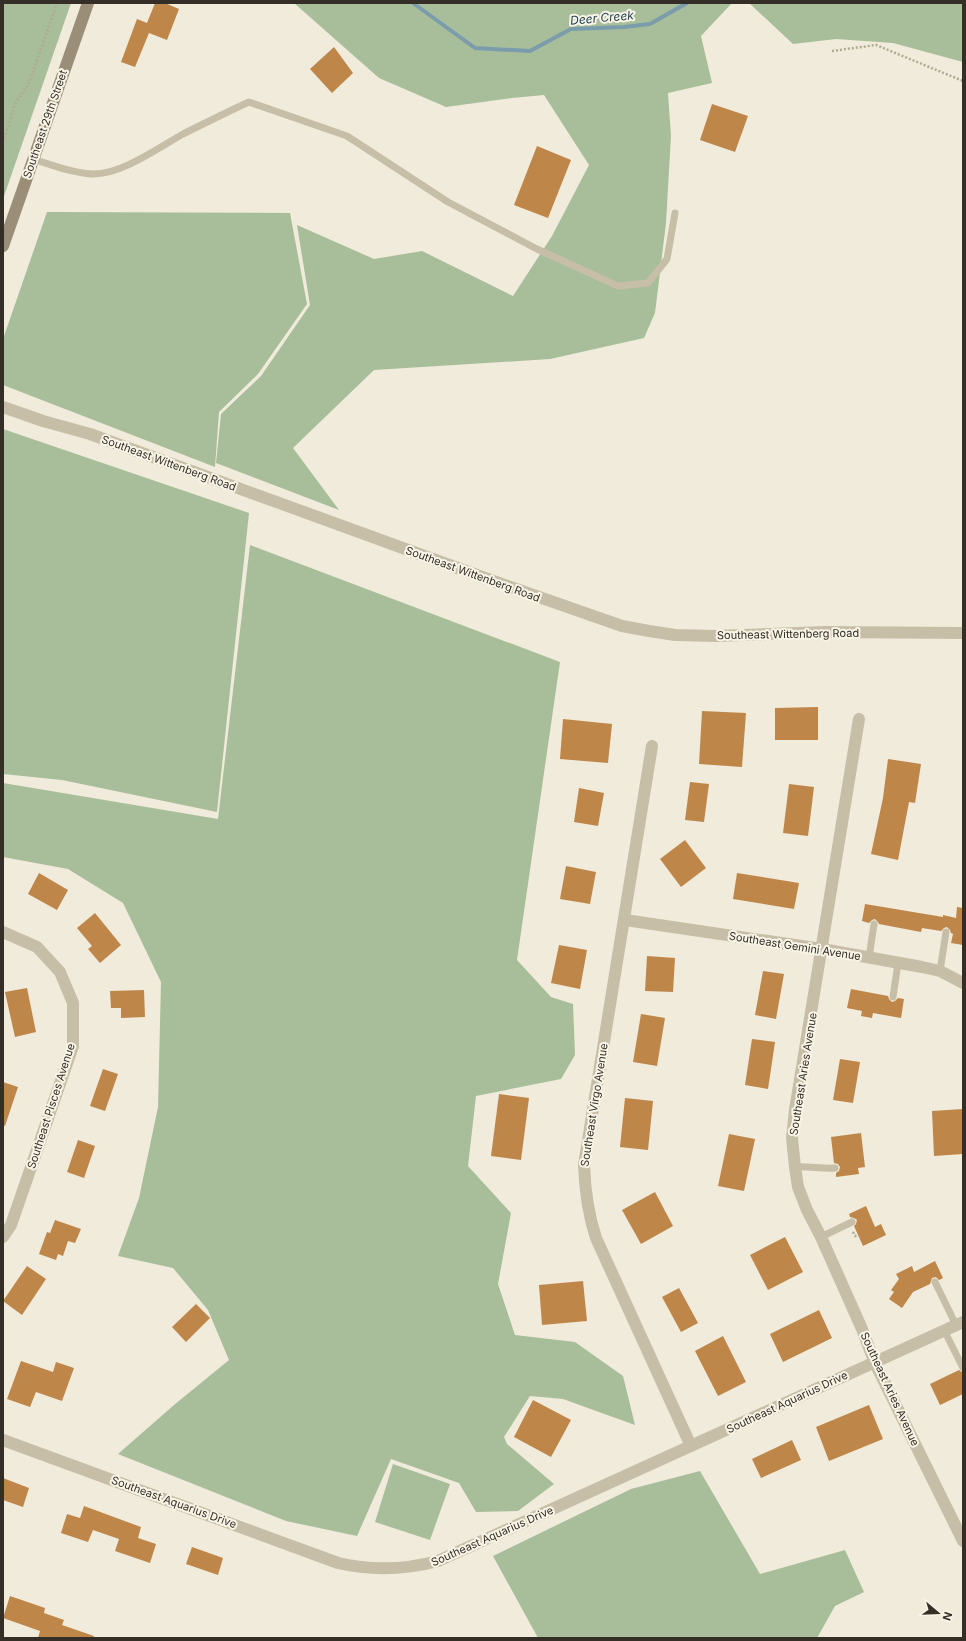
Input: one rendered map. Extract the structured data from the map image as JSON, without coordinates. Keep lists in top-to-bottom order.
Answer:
{
  "streets": {
    "main road": ["Southeast 29th Street"],
    "street": [
      "Southeast Wittenberg Road",
      "Southeast Gemini Avenue",
      "Southeast Aries Avenue",
      "Southeast Virgo Avenue",
      "Southeast Pisces Avenue",
      "Southeast Aquarius Drive"
    ]
  },
  "crossings": [
    ["Southeast Gemini Avenue", "Southeast Aries Avenue"],
    ["Southeast Gemini Avenue", "Southeast Virgo Avenue"],
    ["Southeast Aries Avenue", "Southeast Aquarius Drive"],
    ["Southeast Virgo Avenue", "Southeast Aquarius Drive"]
  ],
  "water": ["Deer Creek"],
  "north": "right"
}
